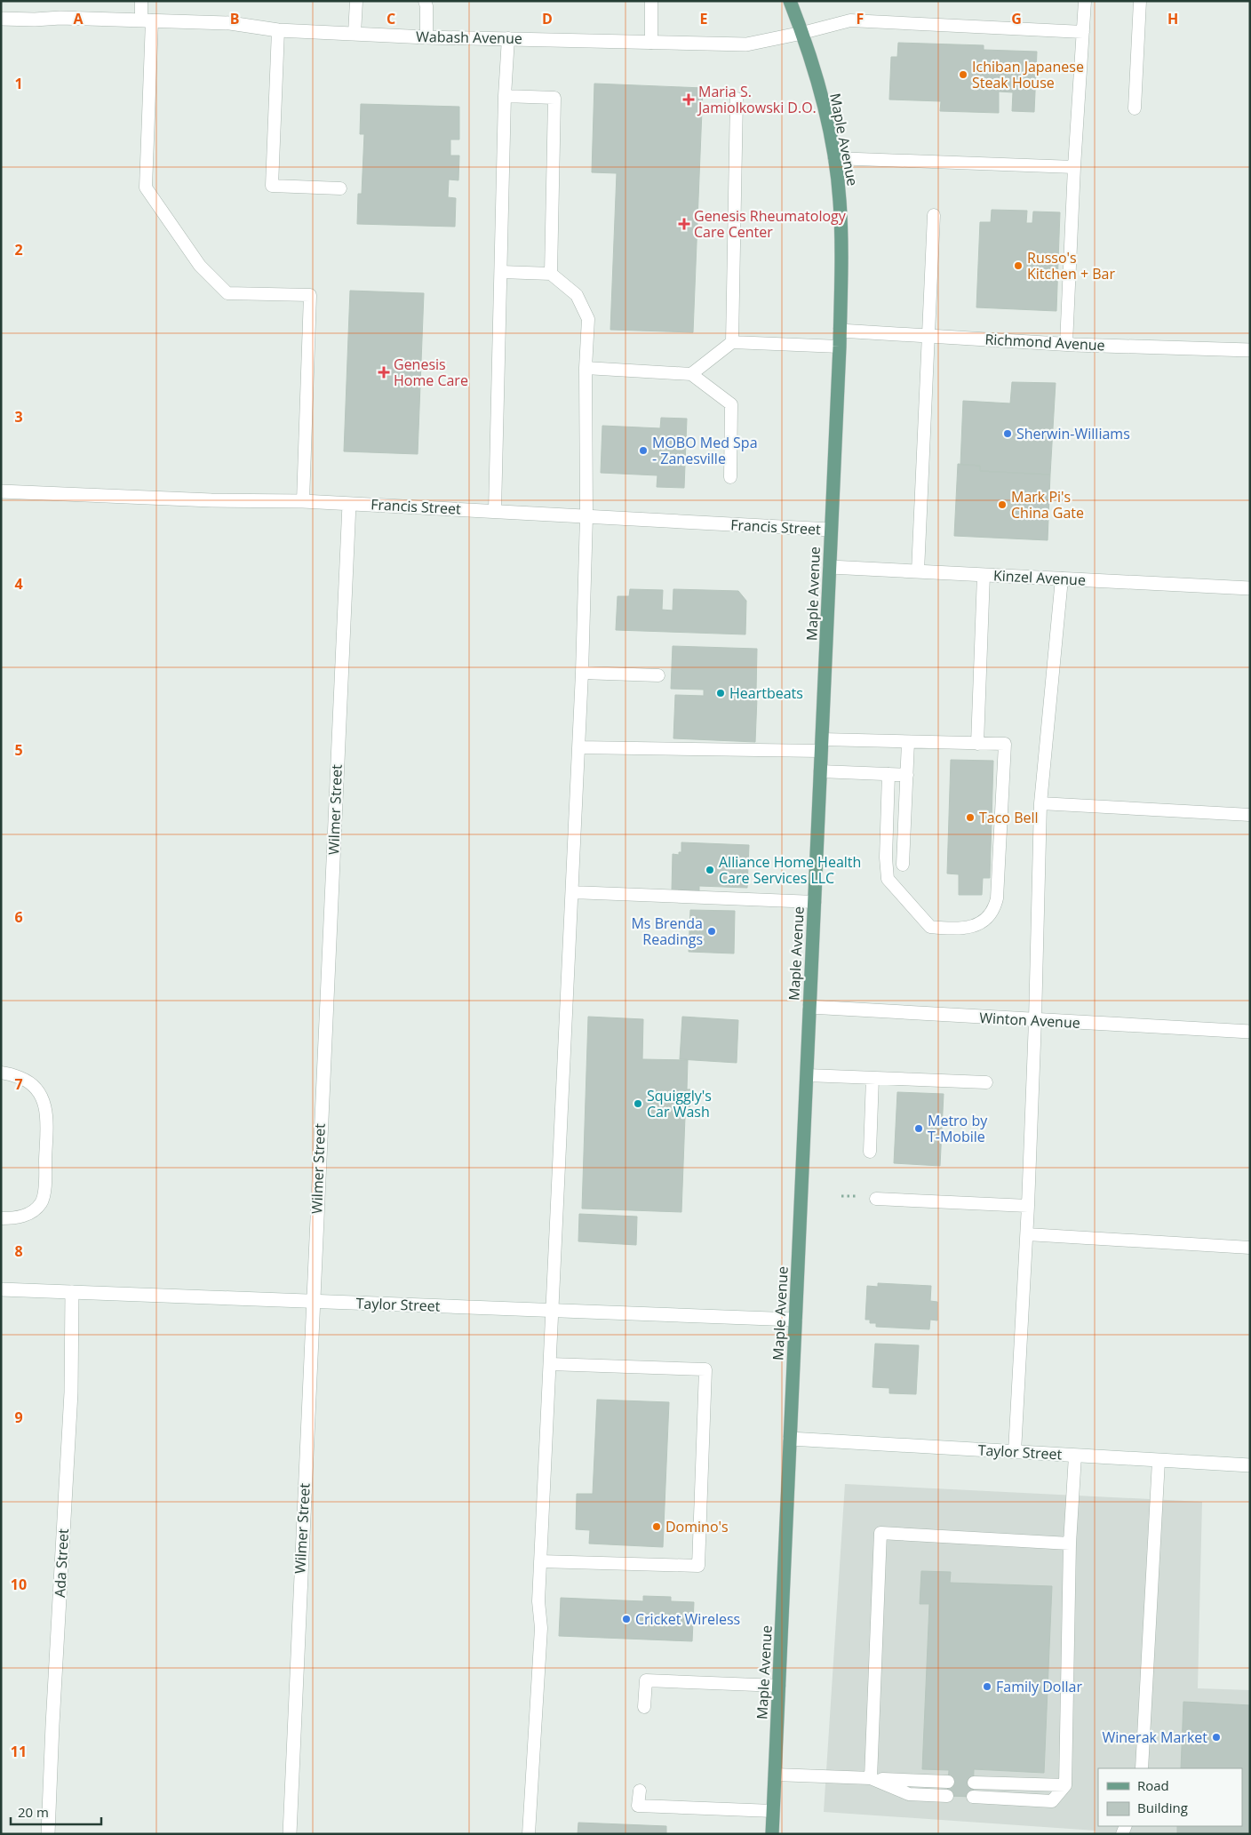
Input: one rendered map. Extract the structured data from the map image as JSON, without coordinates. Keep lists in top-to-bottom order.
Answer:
{
  "streets": {
    "main road": ["Maple Avenue"],
    "street": [
      "Wabash Avenue",
      "Richmond Avenue",
      "Francis Street",
      "Kinzel Avenue",
      "Wilmer Street",
      "Winton Avenue",
      "Taylor Street",
      "Ada Street"
    ]
  },
  "crossings": [
    ["Wabash Avenue", "Maple Avenue"],
    ["Maple Avenue", "Richmond Avenue"],
    ["Maple Avenue", "Francis Street"],
    ["Maple Avenue", "Kinzel Avenue"],
    ["Maple Avenue", "Winton Avenue"],
    ["Maple Avenue", "Taylor Street"],
    ["Francis Street", "Wilmer Street"],
    ["Wilmer Street", "Taylor Street"],
    ["Taylor Street", "Ada Street"]
  ],
  "places": {
    "other": [
      "Ichiban Japanese Steak House",
      "Russo's Kitchen + Bar",
      "Sherwin-Williams",
      "MOBO Med Spa - Zanesville",
      "Mark Pi's China Gate",
      "Heartbeats",
      "Taco Bell",
      "Alliance Home Health Care Services LLC",
      "Ms Brenda Readings",
      "Squiggly's Car Wash",
      "Metro by T-Mobile",
      "Domino's",
      "Cricket Wireless",
      "Family Dollar",
      "Winerak Market"
    ],
    "health": ["Maria S. Jamiolkowski D.O.", "Genesis Rheumatology Care Center", "Genesis Home Care"]
  },
  "legend": ["Road", "Building"],
  "scale_bar": "20 m",
  "grid": {
    "columns": [
      "A",
      "B",
      "C",
      "D",
      "E",
      "F",
      "G",
      "H"
    ],
    "rows": [
      "1",
      "2",
      "3",
      "4",
      "5",
      "6",
      "7",
      "8",
      "9",
      "10",
      "11"
    ]
  }
}
